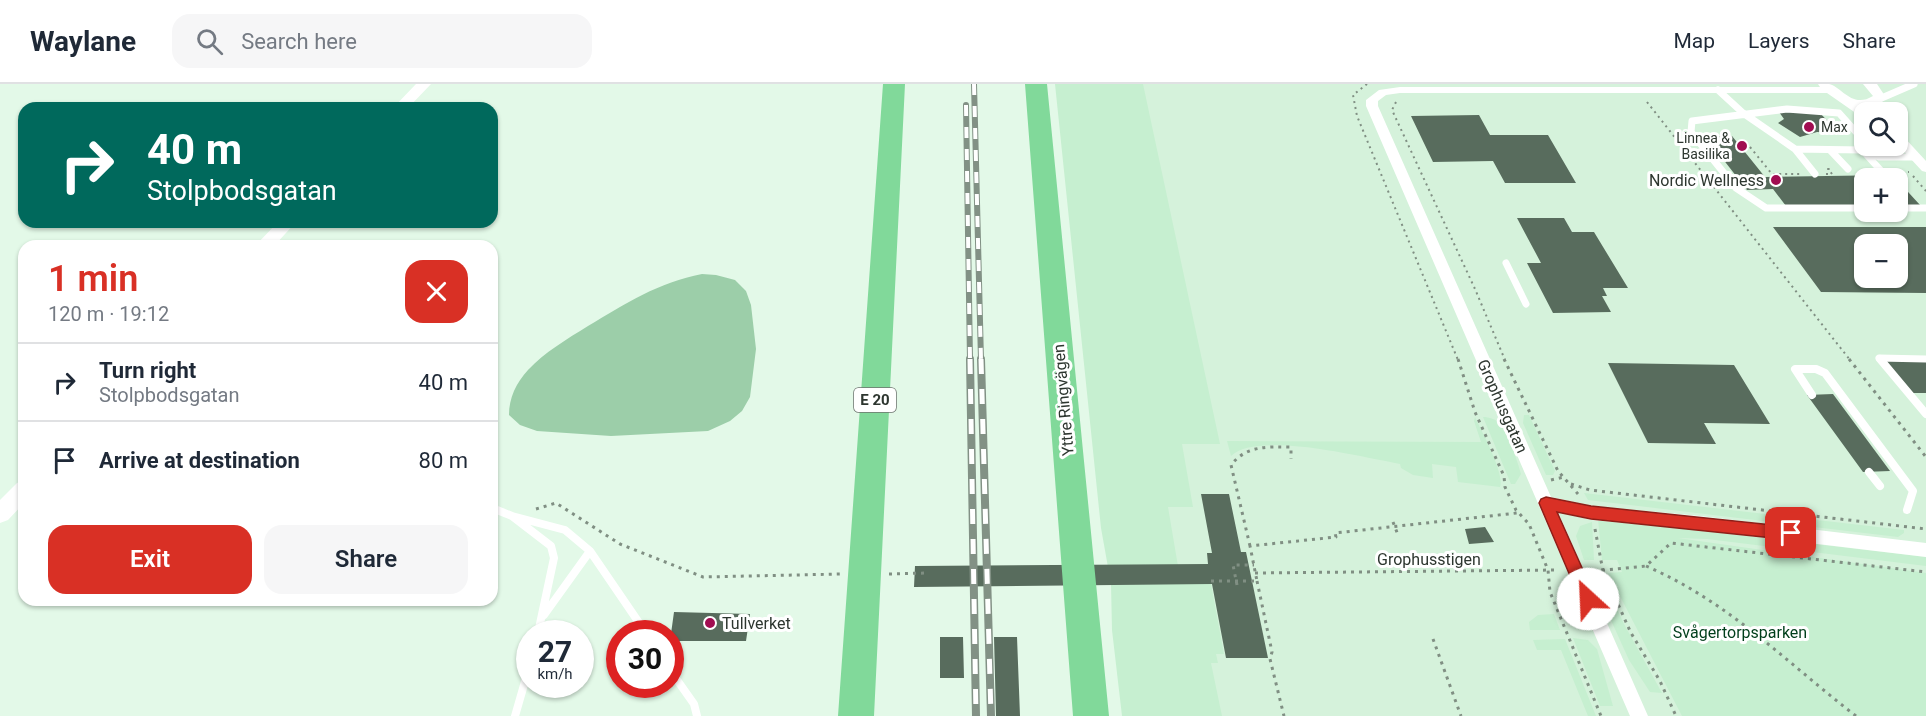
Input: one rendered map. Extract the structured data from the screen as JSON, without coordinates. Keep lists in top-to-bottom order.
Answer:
{
  "streets": {
    "highway": ["E 20", "Yttre Ringvägen"],
    "street": ["Grophusgatan"],
    "path": ["Grophusstigen"]
  },
  "crossings": [
    ["Grophusgatan", "Grophusstigen"]
  ],
  "parks": ["Svågertorpsparken"],
  "places": [
    "Max",
    "Linnea & Basilika",
    "Nordic Wellness",
    "Tullverket"
  ],
  "page": {
    "header": "Waylane",
    "search": "Search here",
    "nav": ["Map", "Layers", "Share"],
    "map_buttons": ["+", "−"],
    "turn": ["40 m", "Stolpbodsgatan"],
    "heading": ["1 min", "120 m · 19:12"],
    "list": [
      {
        "name": "Turn right",
        "note": "Stolpbodsgatan",
        "value": "40 m"
      },
      {
        "name": "Arrive at destination",
        "value": "80 m"
      }
    ],
    "buttons": ["Exit", "Share"],
    "speed": "27 km/h",
    "limit": "30"
  }
}
